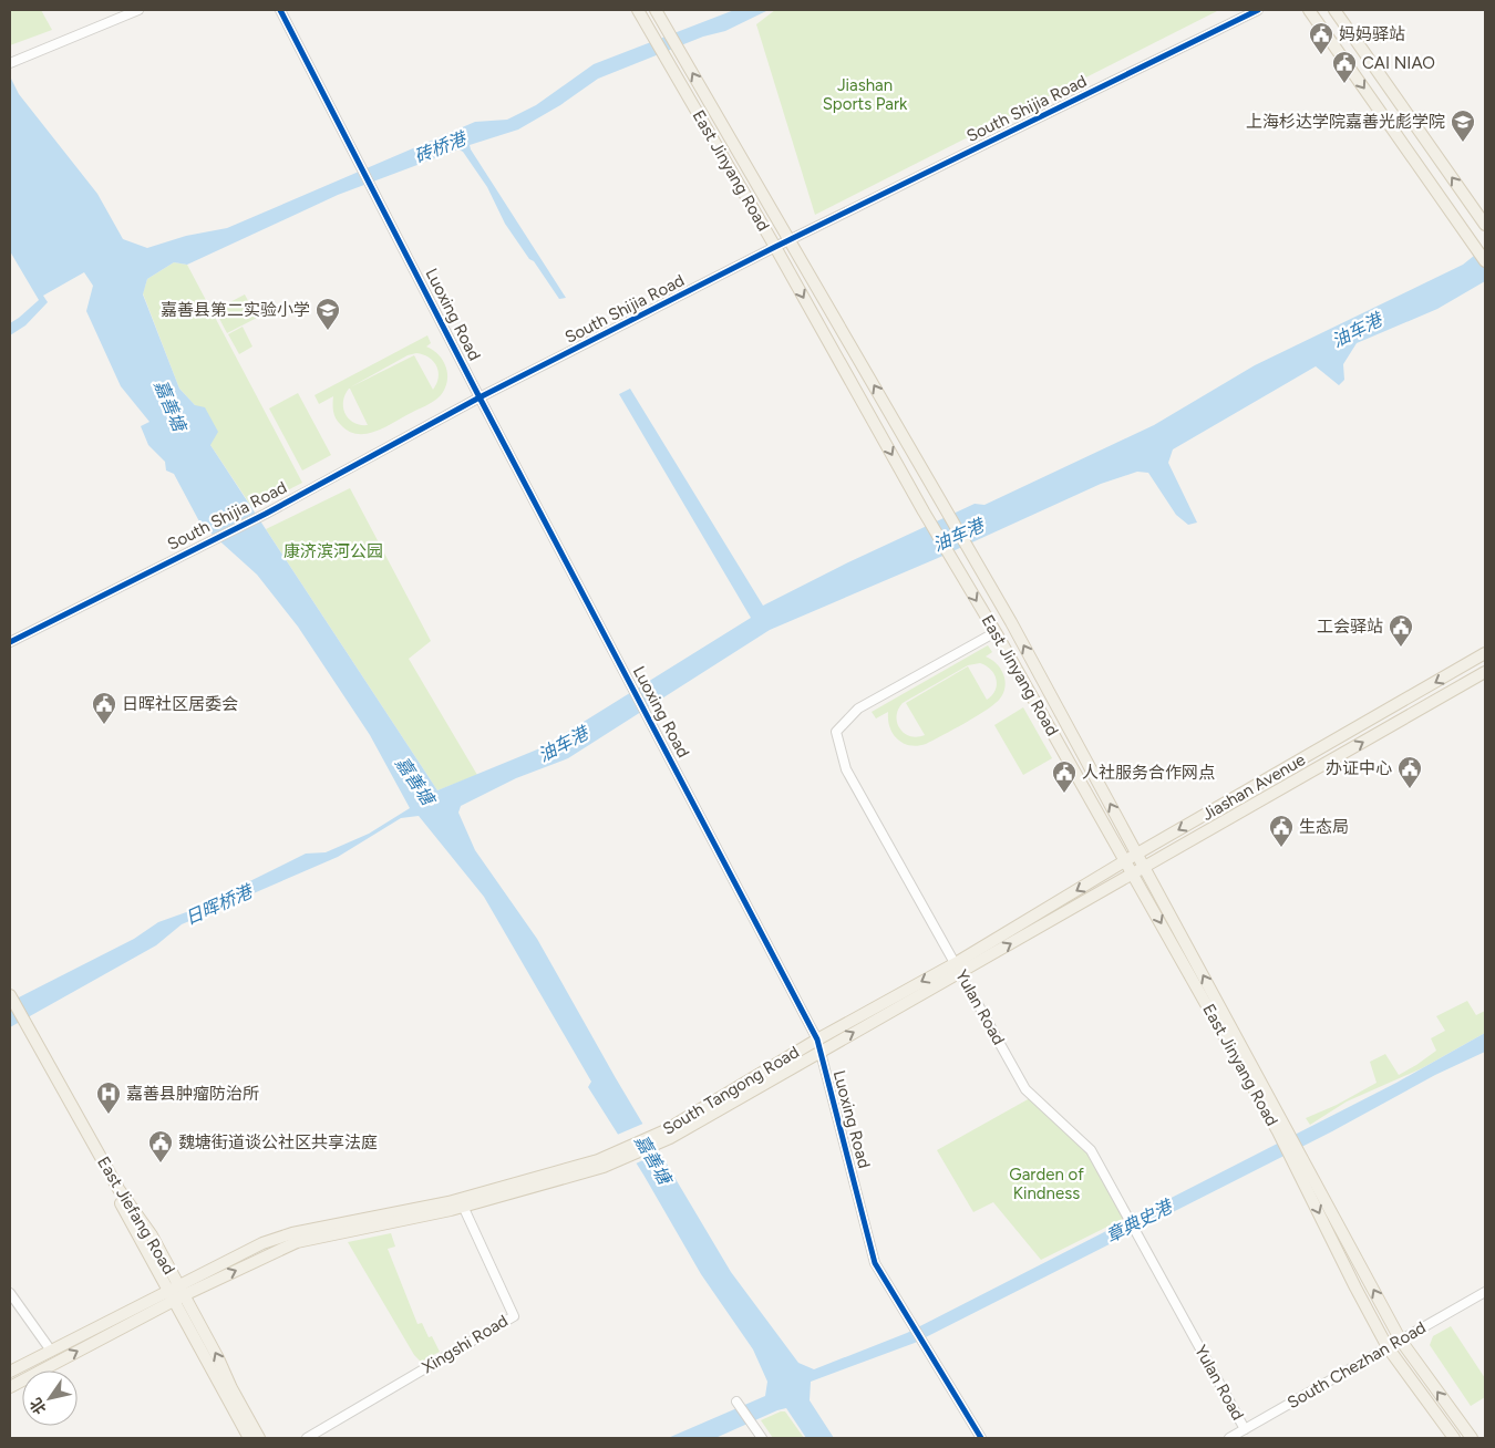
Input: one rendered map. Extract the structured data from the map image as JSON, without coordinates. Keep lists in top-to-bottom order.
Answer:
{
  "streets": {
    "main road": [
      "East Jinyang Road",
      "Jiashan Avenue",
      "South Tangong Road",
      "East Jiefang Road"
    ],
    "street": [
      "South Shijia Road",
      "Luoxing Road",
      "Yulan Road",
      "Xingshi Road",
      "South Chezhan Road"
    ]
  },
  "crossings": [
    ["South Shijia Road", "East Jinyang Road"],
    ["South Shijia Road", "Luoxing Road"],
    ["East Jinyang Road", "Jiashan Avenue"],
    ["East Jinyang Road", "Yulan Road"],
    ["East Jinyang Road", "South Tangong Road"],
    ["East Jinyang Road", "South Chezhan Road"],
    ["Luoxing Road", "South Tangong Road"],
    ["Jiashan Avenue", "South Tangong Road"],
    ["Yulan Road", "South Tangong Road"],
    ["Yulan Road", "South Chezhan Road"],
    ["South Tangong Road", "East Jiefang Road"],
    ["South Tangong Road", "Xingshi Road"]
  ],
  "water": [
    "砖桥港",
    "油车港",
    "嘉善塘",
    "日晖桥港",
    "章典史港"
  ],
  "parks": ["Jiashan Sports Park", "康济滨河公园", "Garden of Kindness"],
  "places": {
    "public building": [
      "妈妈驿站",
      "CAI NIAO",
      "工会驿站",
      "日晖社区居委会",
      "办证中心",
      "人社服务合作网点",
      "生态局",
      "魏塘街道谈公社区共享法庭"
    ],
    "school or university": ["上海杉达学院嘉善光彪学院", "嘉善县第二实验小学"],
    "hospital": ["嘉善县肿瘤防治所"]
  },
  "north": "bottom left"
}
